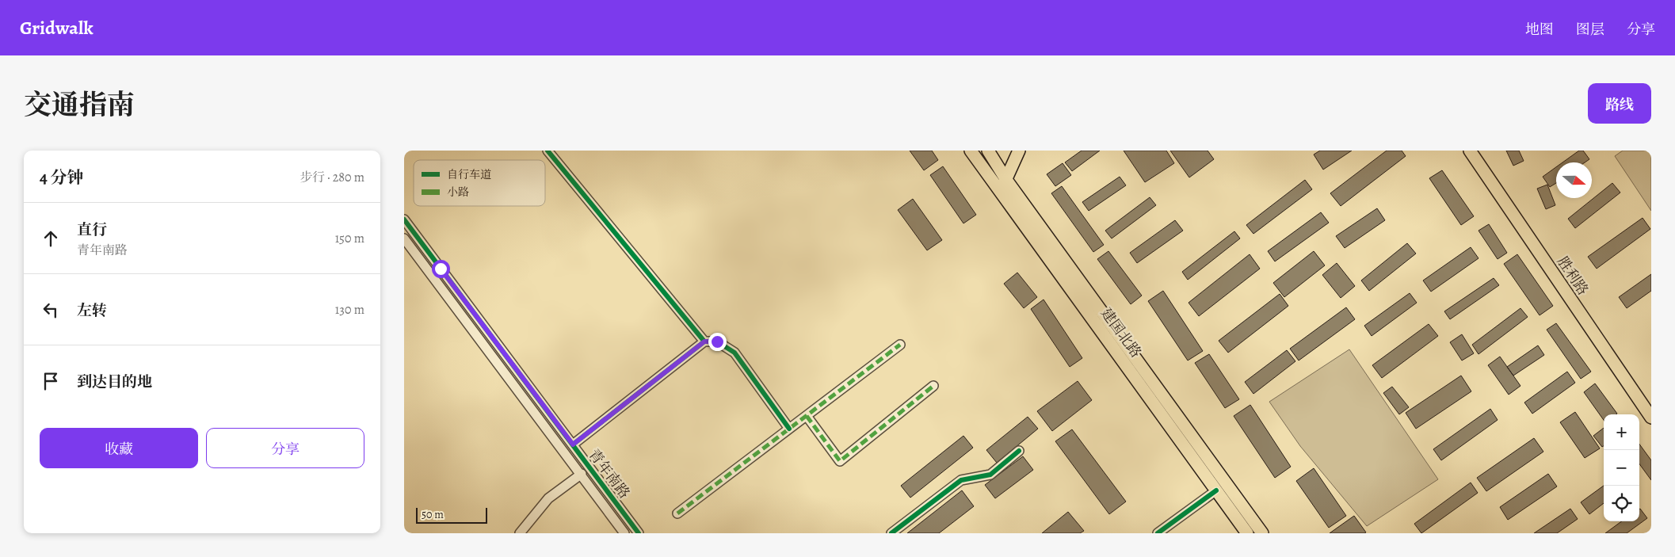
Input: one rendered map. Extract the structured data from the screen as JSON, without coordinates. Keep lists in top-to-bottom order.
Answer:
{
  "streets": {
    "main road": ["胜利路", "建国北路"],
    "street": ["青年南路"]
  },
  "legend": ["自行车道", "小路"],
  "scale_bar": "50 m",
  "north": "right",
  "page": {
    "header": "Gridwalk",
    "nav": ["地图", "图层", "分享"],
    "title": "交通指南",
    "buttons": [
      "路线",
      ["收藏", "分享"]
    ],
    "heading": ["4 分钟", "步行 · 280 m"],
    "list": [
      ["直行", "青年南路", "150 m"],
      ["左转", "130 m"],
      "到达目的地"
    ],
    "map_buttons": ["+", "−"],
    "scale": "50 m"
  }
}
